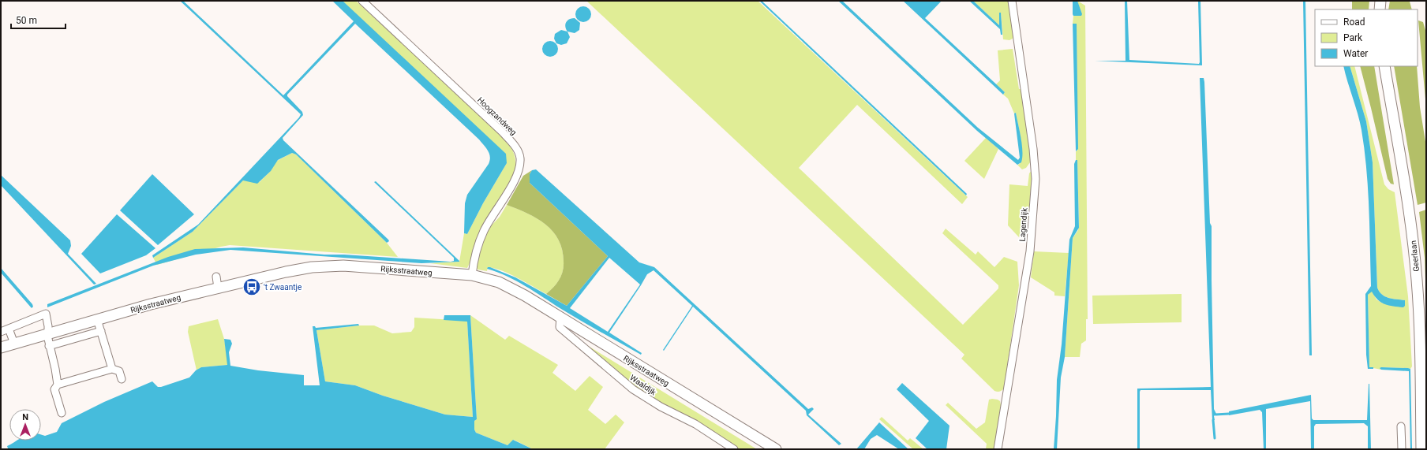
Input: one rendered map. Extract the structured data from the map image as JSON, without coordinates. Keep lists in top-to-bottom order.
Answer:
{
  "streets": {
    "street": [
      "Hoogzandweg",
      "Lagendijk",
      "Geerlaan",
      "Rijksstraatweg",
      "Waaldijk"
    ]
  },
  "crossings": [
    ["Hoogzandweg", "Rijksstraatweg"],
    ["Rijksstraatweg", "Waaldijk"]
  ],
  "places": {
    "bus stop": ["'t Zwaantje"]
  },
  "legend": ["Road", "Park", "Water"],
  "scale_bar": "50 m",
  "north": "top"
}
